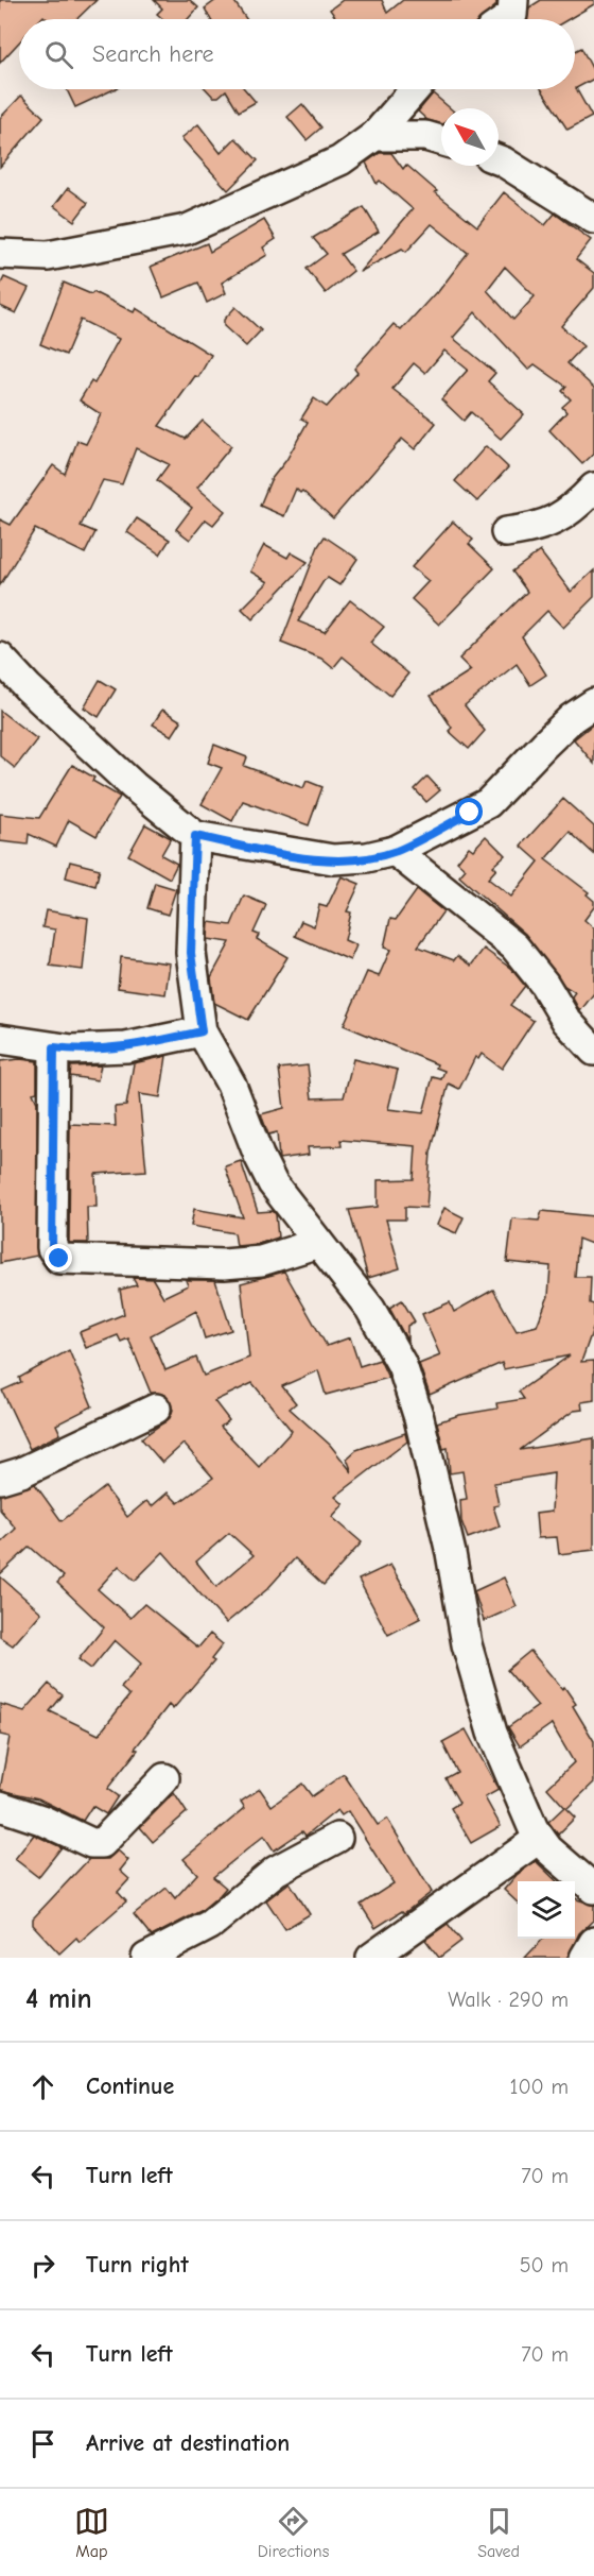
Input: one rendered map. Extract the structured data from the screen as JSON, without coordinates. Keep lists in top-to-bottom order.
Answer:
{
  "north": "top left",
  "page": {
    "search": "Search here",
    "heading": ["4 min", "Walk · 290 m"],
    "list": [
      ["Continue", "100 m"],
      ["Turn left", "70 m"],
      ["Turn right", "50 m"],
      ["Turn left", "70 m"],
      "Arrive at destination"
    ],
    "nav": ["Map", "Directions", "Saved"]
  }
}
